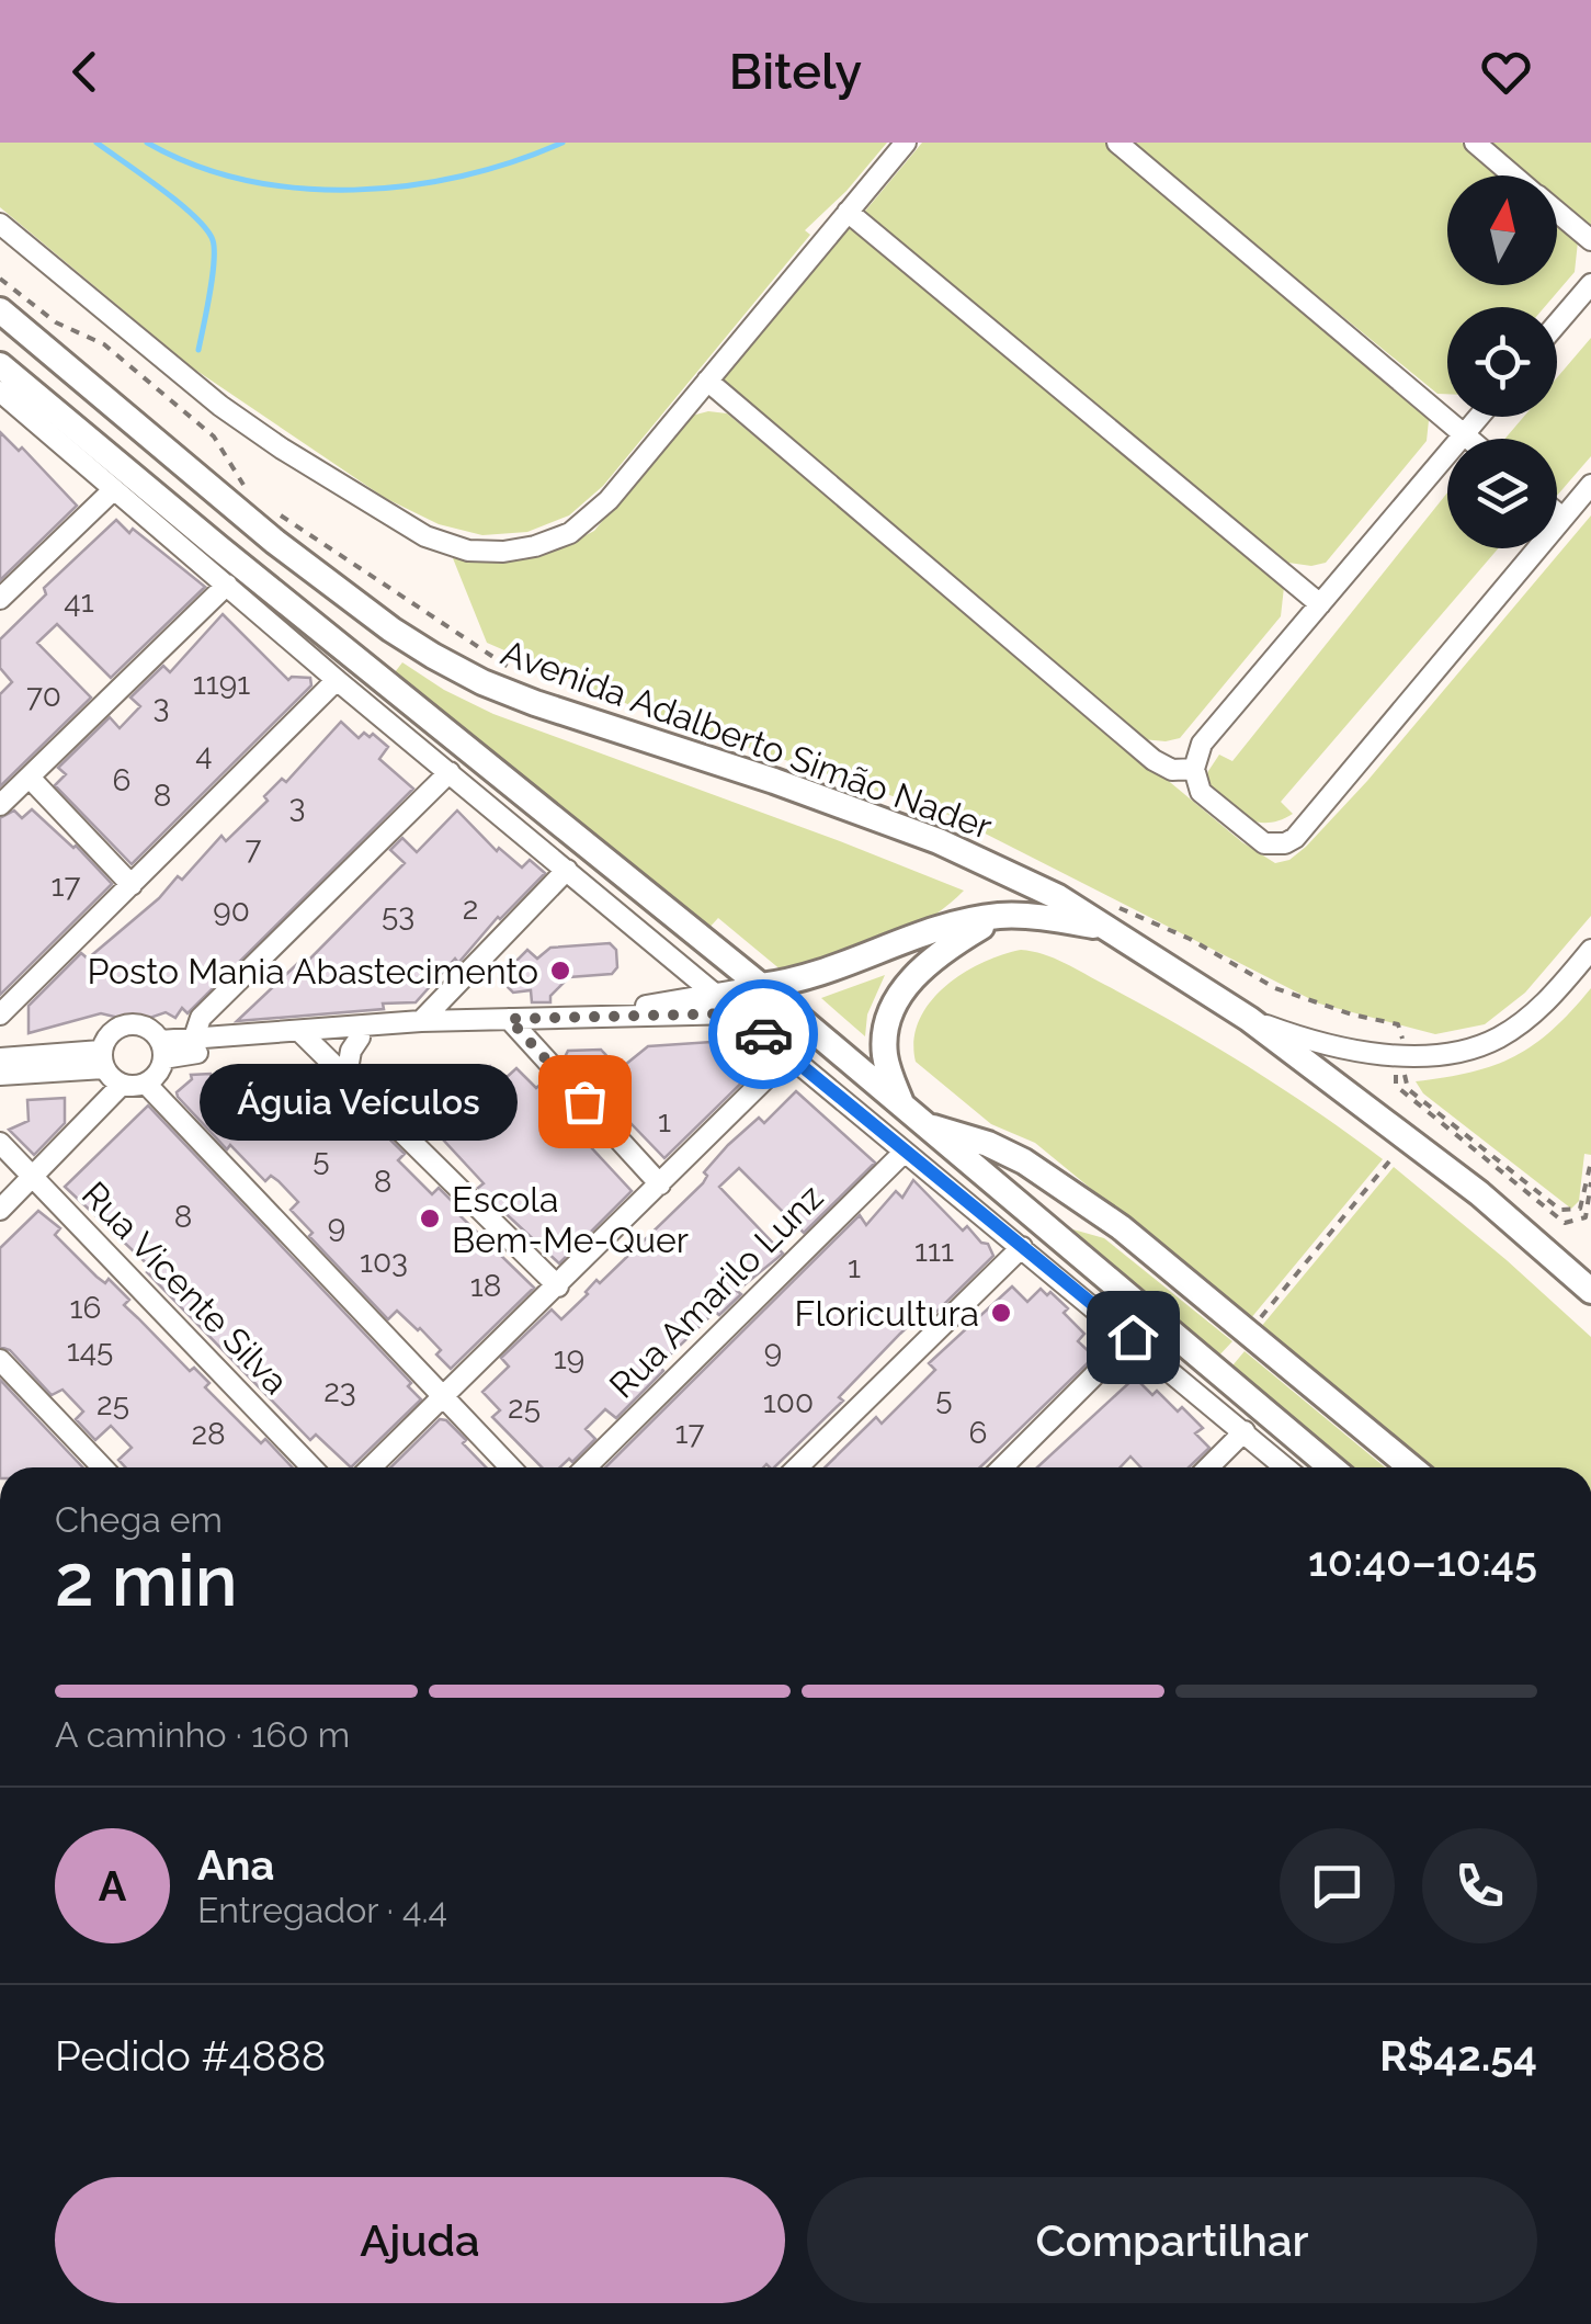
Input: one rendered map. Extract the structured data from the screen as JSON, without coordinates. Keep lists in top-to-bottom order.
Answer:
{
  "streets": {
    "main road": ["Avenida Adalberto Simão Nader"],
    "street": ["Rua Vicente Silva", "Rua Amarilo Lunz"]
  },
  "places": [
    "Posto Mania Abastecimento",
    "Águia Veículos",
    "Escola Bem-Me-Quer",
    "Floricultura"
  ],
  "house_numbers": [
    "41",
    "1191",
    "70",
    "3",
    "4",
    "6",
    "8",
    "3",
    "7",
    "17",
    "2",
    "90",
    "53",
    "1",
    "5",
    "8",
    "8",
    "9",
    "111",
    "103",
    "1",
    "18",
    "16",
    "145",
    "9",
    "19",
    "23",
    "5",
    "100",
    "25",
    "25",
    "17",
    "6",
    "28"
  ],
  "north": "top",
  "page": {
    "header": "Bitely",
    "bubble": "Águia Veículos",
    "heading": ["2 min", "Chega em", "10:40–10:45"],
    "panel": [
      "Ana",
      "Entregador · 4.4",
      "Pedido #4888",
      "R$42.54"
    ],
    "bar": "A caminho · 160 m",
    "round": "A",
    "buttons": ["Ajuda", "Compartilhar"]
  }
}
